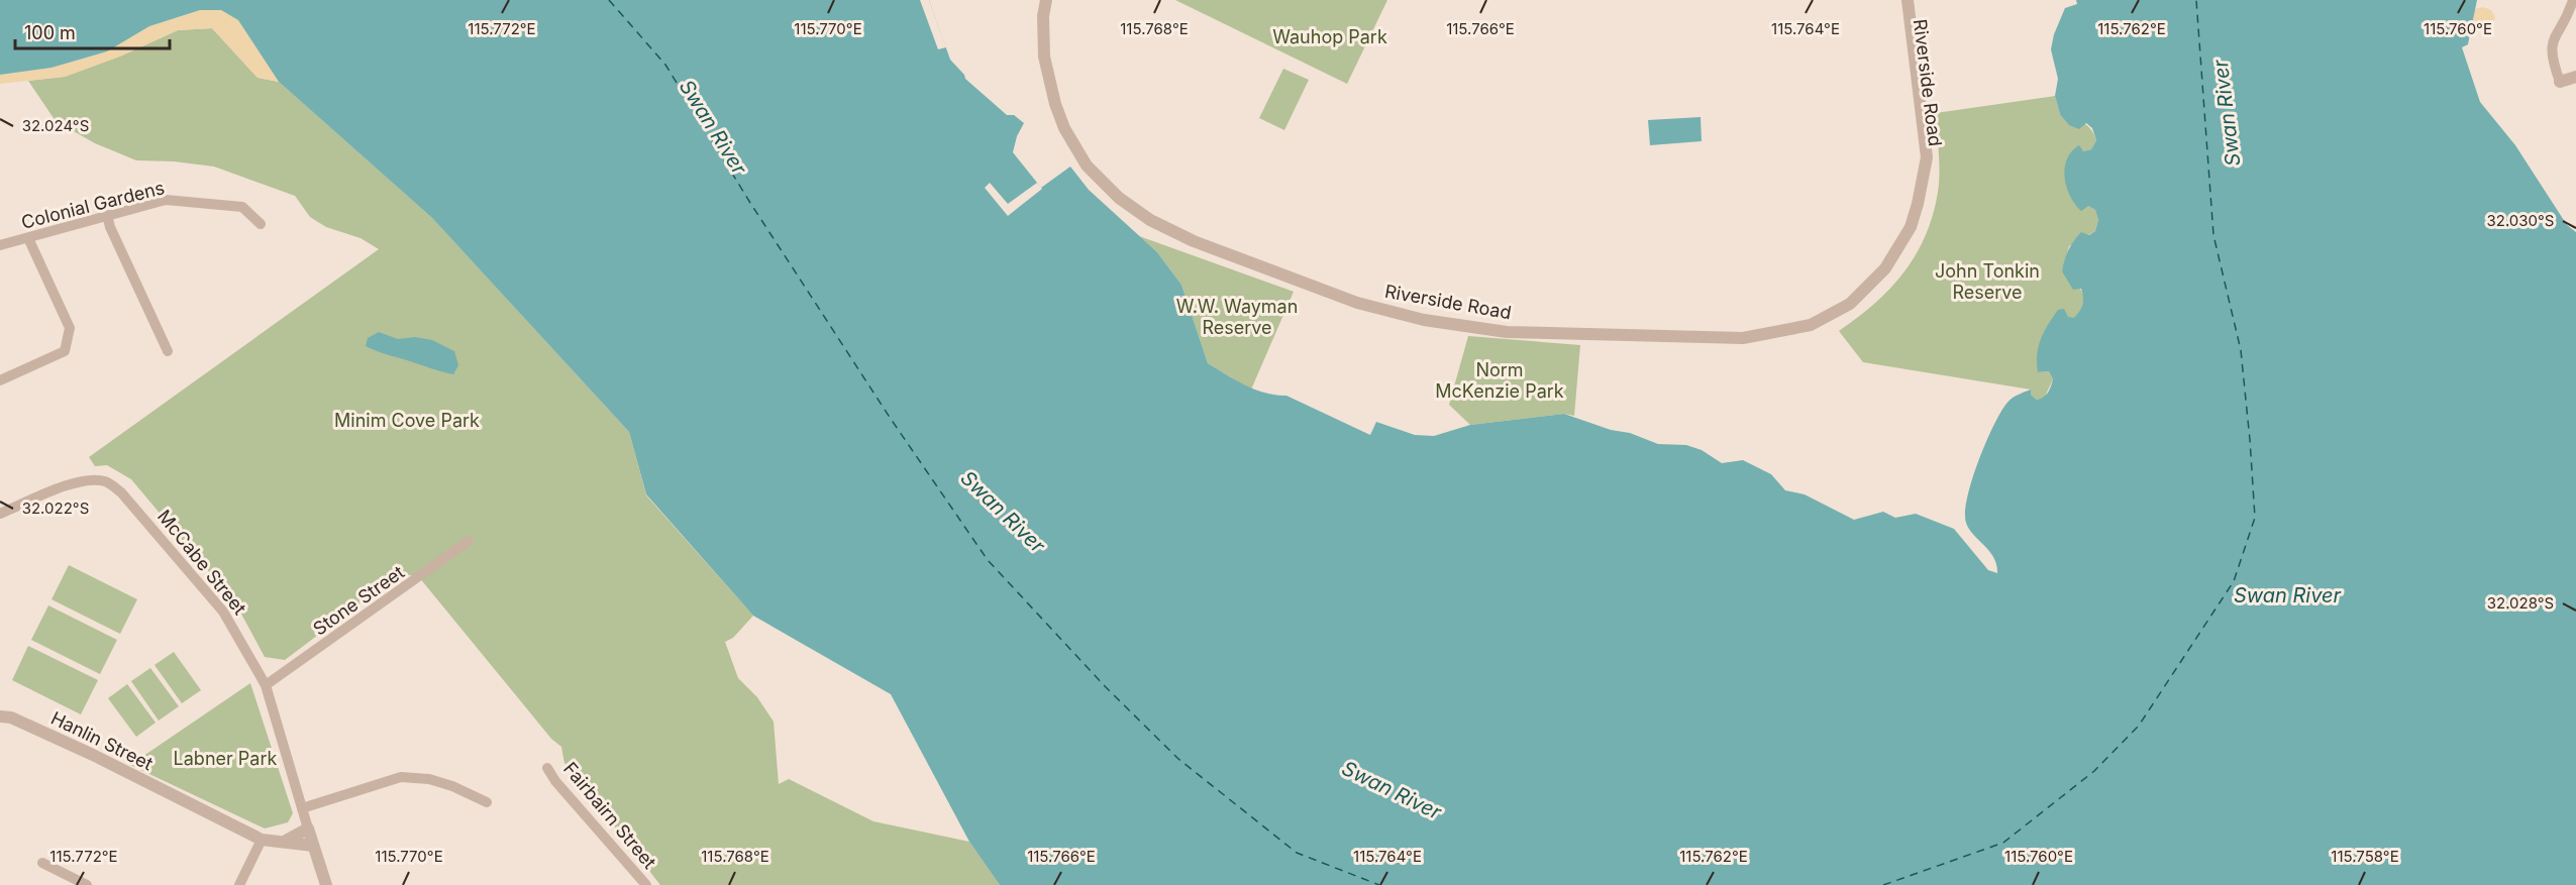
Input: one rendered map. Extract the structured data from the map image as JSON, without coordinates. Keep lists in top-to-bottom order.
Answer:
{
  "streets": {
    "street": [
      "Riverside Road",
      "Colonial Gardens",
      "McCabe Street",
      "Stone Street",
      "Hanlin Street",
      "Fairbairn Street"
    ]
  },
  "crossings": [
    ["McCabe Street", "Stone Street"],
    ["McCabe Street", "Hanlin Street"]
  ],
  "water": ["Swan River"],
  "parks": [
    "Wauhop Park",
    "John Tonkin Reserve",
    "W.W. Wayman Reserve",
    "Norm McKenzie Park",
    "Minim Cove Park",
    "Labner Park"
  ],
  "scale_bar": "100 m",
  "coordinates": [
    "115.772°E",
    "115.770°E",
    "115.768°E",
    "115.766°E",
    "115.764°E",
    "115.762°E",
    "115.760°E",
    "32.024°S",
    "32.030°S",
    "32.022°S",
    "32.028°S",
    "115.758°E"
  ]
}
